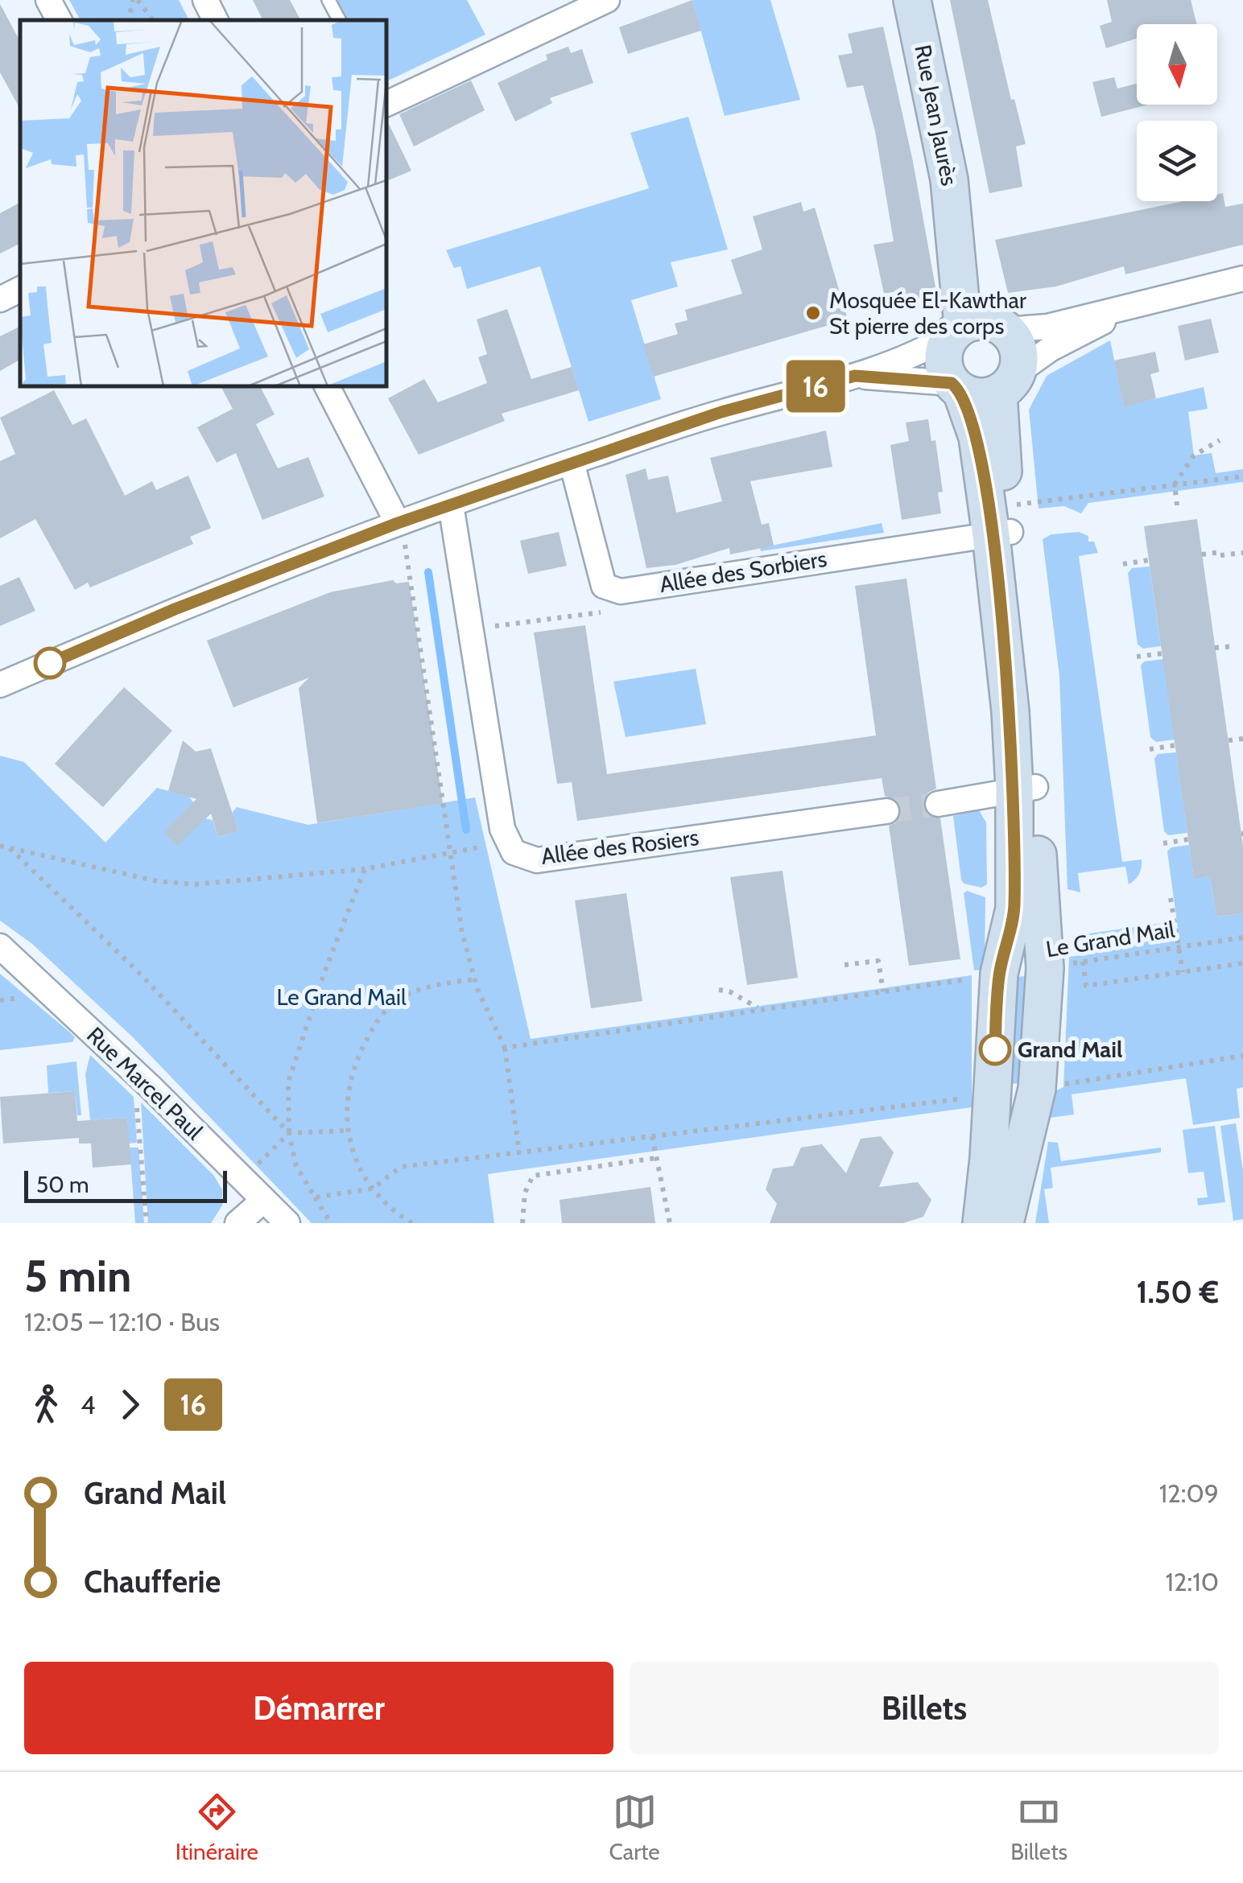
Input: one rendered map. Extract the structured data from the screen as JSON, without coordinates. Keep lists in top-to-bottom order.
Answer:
{
  "streets": {
    "main road": ["Rue Jean Jaurès"],
    "street": ["Allée des Sorbiers", "Allée des Rosiers", "Rue Marcel Paul"],
    "path": ["Le Grand Mail"]
  },
  "parks": ["Le Grand Mail"],
  "places": ["Mosquée El-Kawthar St pierre des corps", "Grand Mail"],
  "lines": ["bus line 16"],
  "scale_bar": "50 m",
  "north": "bottom",
  "page": {
    "on_map": "16",
    "scale": "50 m",
    "heading": ["5 min", "12:05 – 12:10 · Bus", "1.50 €"],
    "legs": ["4", "16"],
    "list": [
      {
        "name": "Grand Mail",
        "value": "12:09"
      },
      {
        "name": "Chaufferie",
        "value": "12:10"
      }
    ],
    "buttons": ["Démarrer", "Billets"],
    "tabs": ["Itinéraire", "Carte", "Billets"]
  }
}
